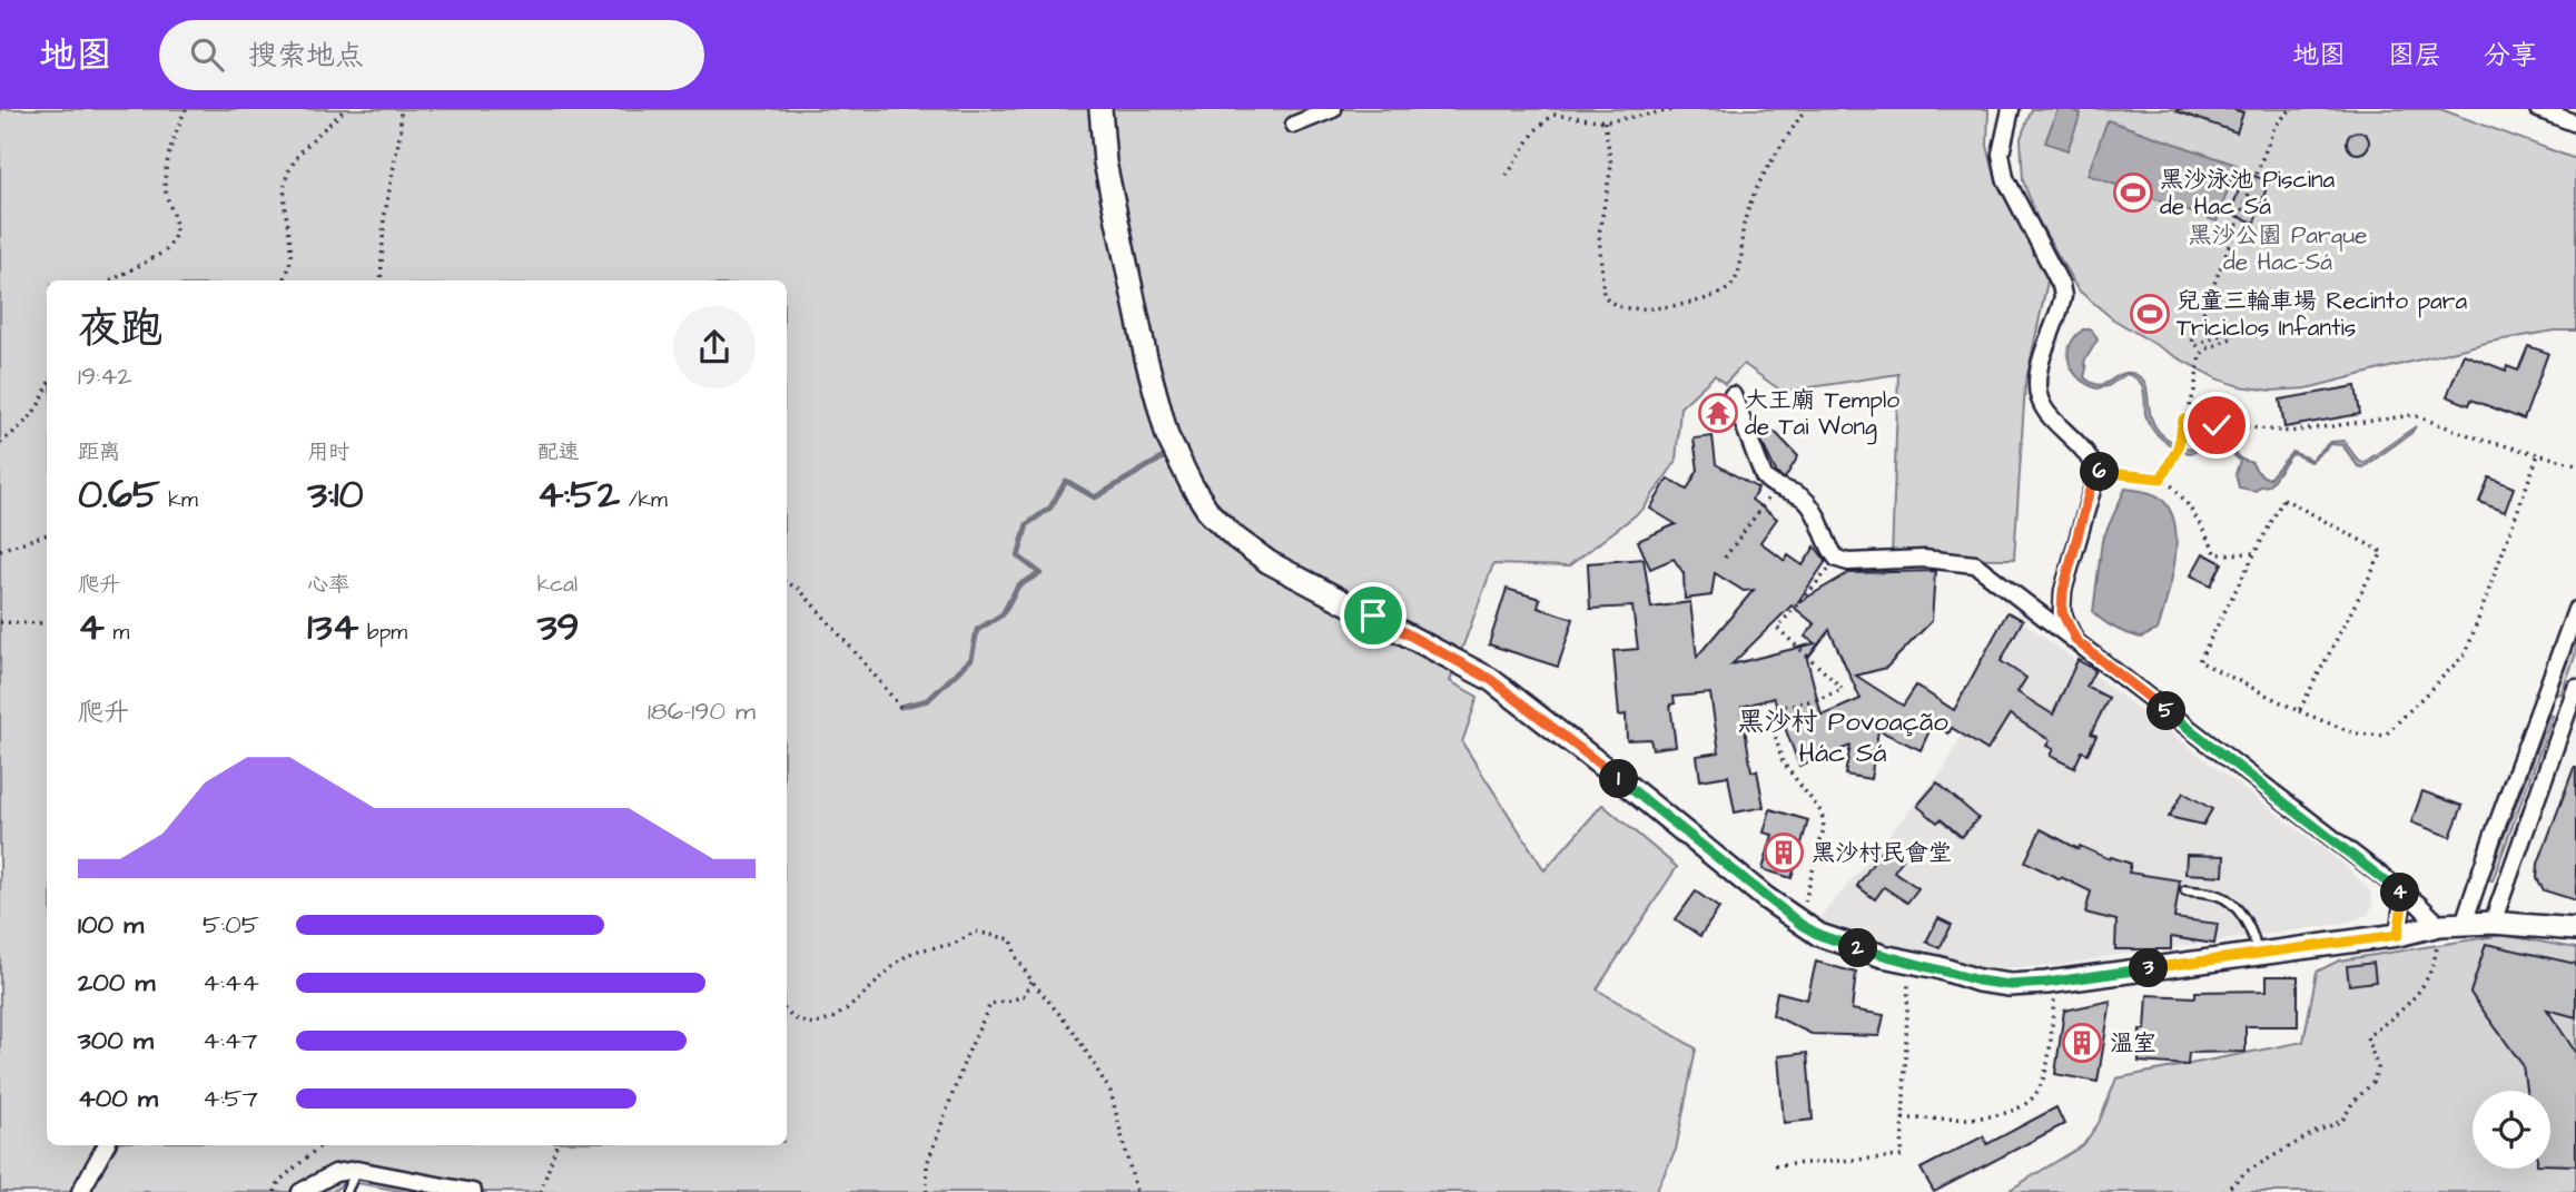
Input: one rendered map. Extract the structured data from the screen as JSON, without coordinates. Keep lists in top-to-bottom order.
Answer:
{
  "districts": ["黑沙村 Povoação Hác Sá"],
  "parks": ["黑沙公園 Parque de Hac-Sá"],
  "places": {
    "sports": ["黑沙泳池 Piscina de Hac Sá", "兒童三輪車場 Recinto para Triciclos Infantis"],
    "temple": ["大王廟 Templo de Tai Wong"],
    "building": ["黑沙村民會堂", "溫室"]
  },
  "page": {
    "header": "地图",
    "search": "搜索地点",
    "nav": ["地图", "图层", "分享"],
    "heading": ["夜跑", "19:42"],
    "stats": [
      ["距离", "0.65 km"],
      ["用时", "3:10"],
      ["配速", "4:52 /km"],
      ["爬升", "4 m"],
      ["心率", "134 bpm"],
      ["kcal", "39"]
    ],
    "pins": [
      "6",
      "5",
      "1",
      "4",
      "2",
      "3"
    ],
    "chart": ["爬升", "186–190 m"],
    "list": [
      {
        "name": "100 m",
        "note": "5:05"
      },
      {
        "name": "200 m",
        "note": "4:44"
      },
      {
        "name": "300 m",
        "note": "4:47"
      },
      {
        "name": "400 m",
        "note": "4:57"
      }
    ]
  }
}
